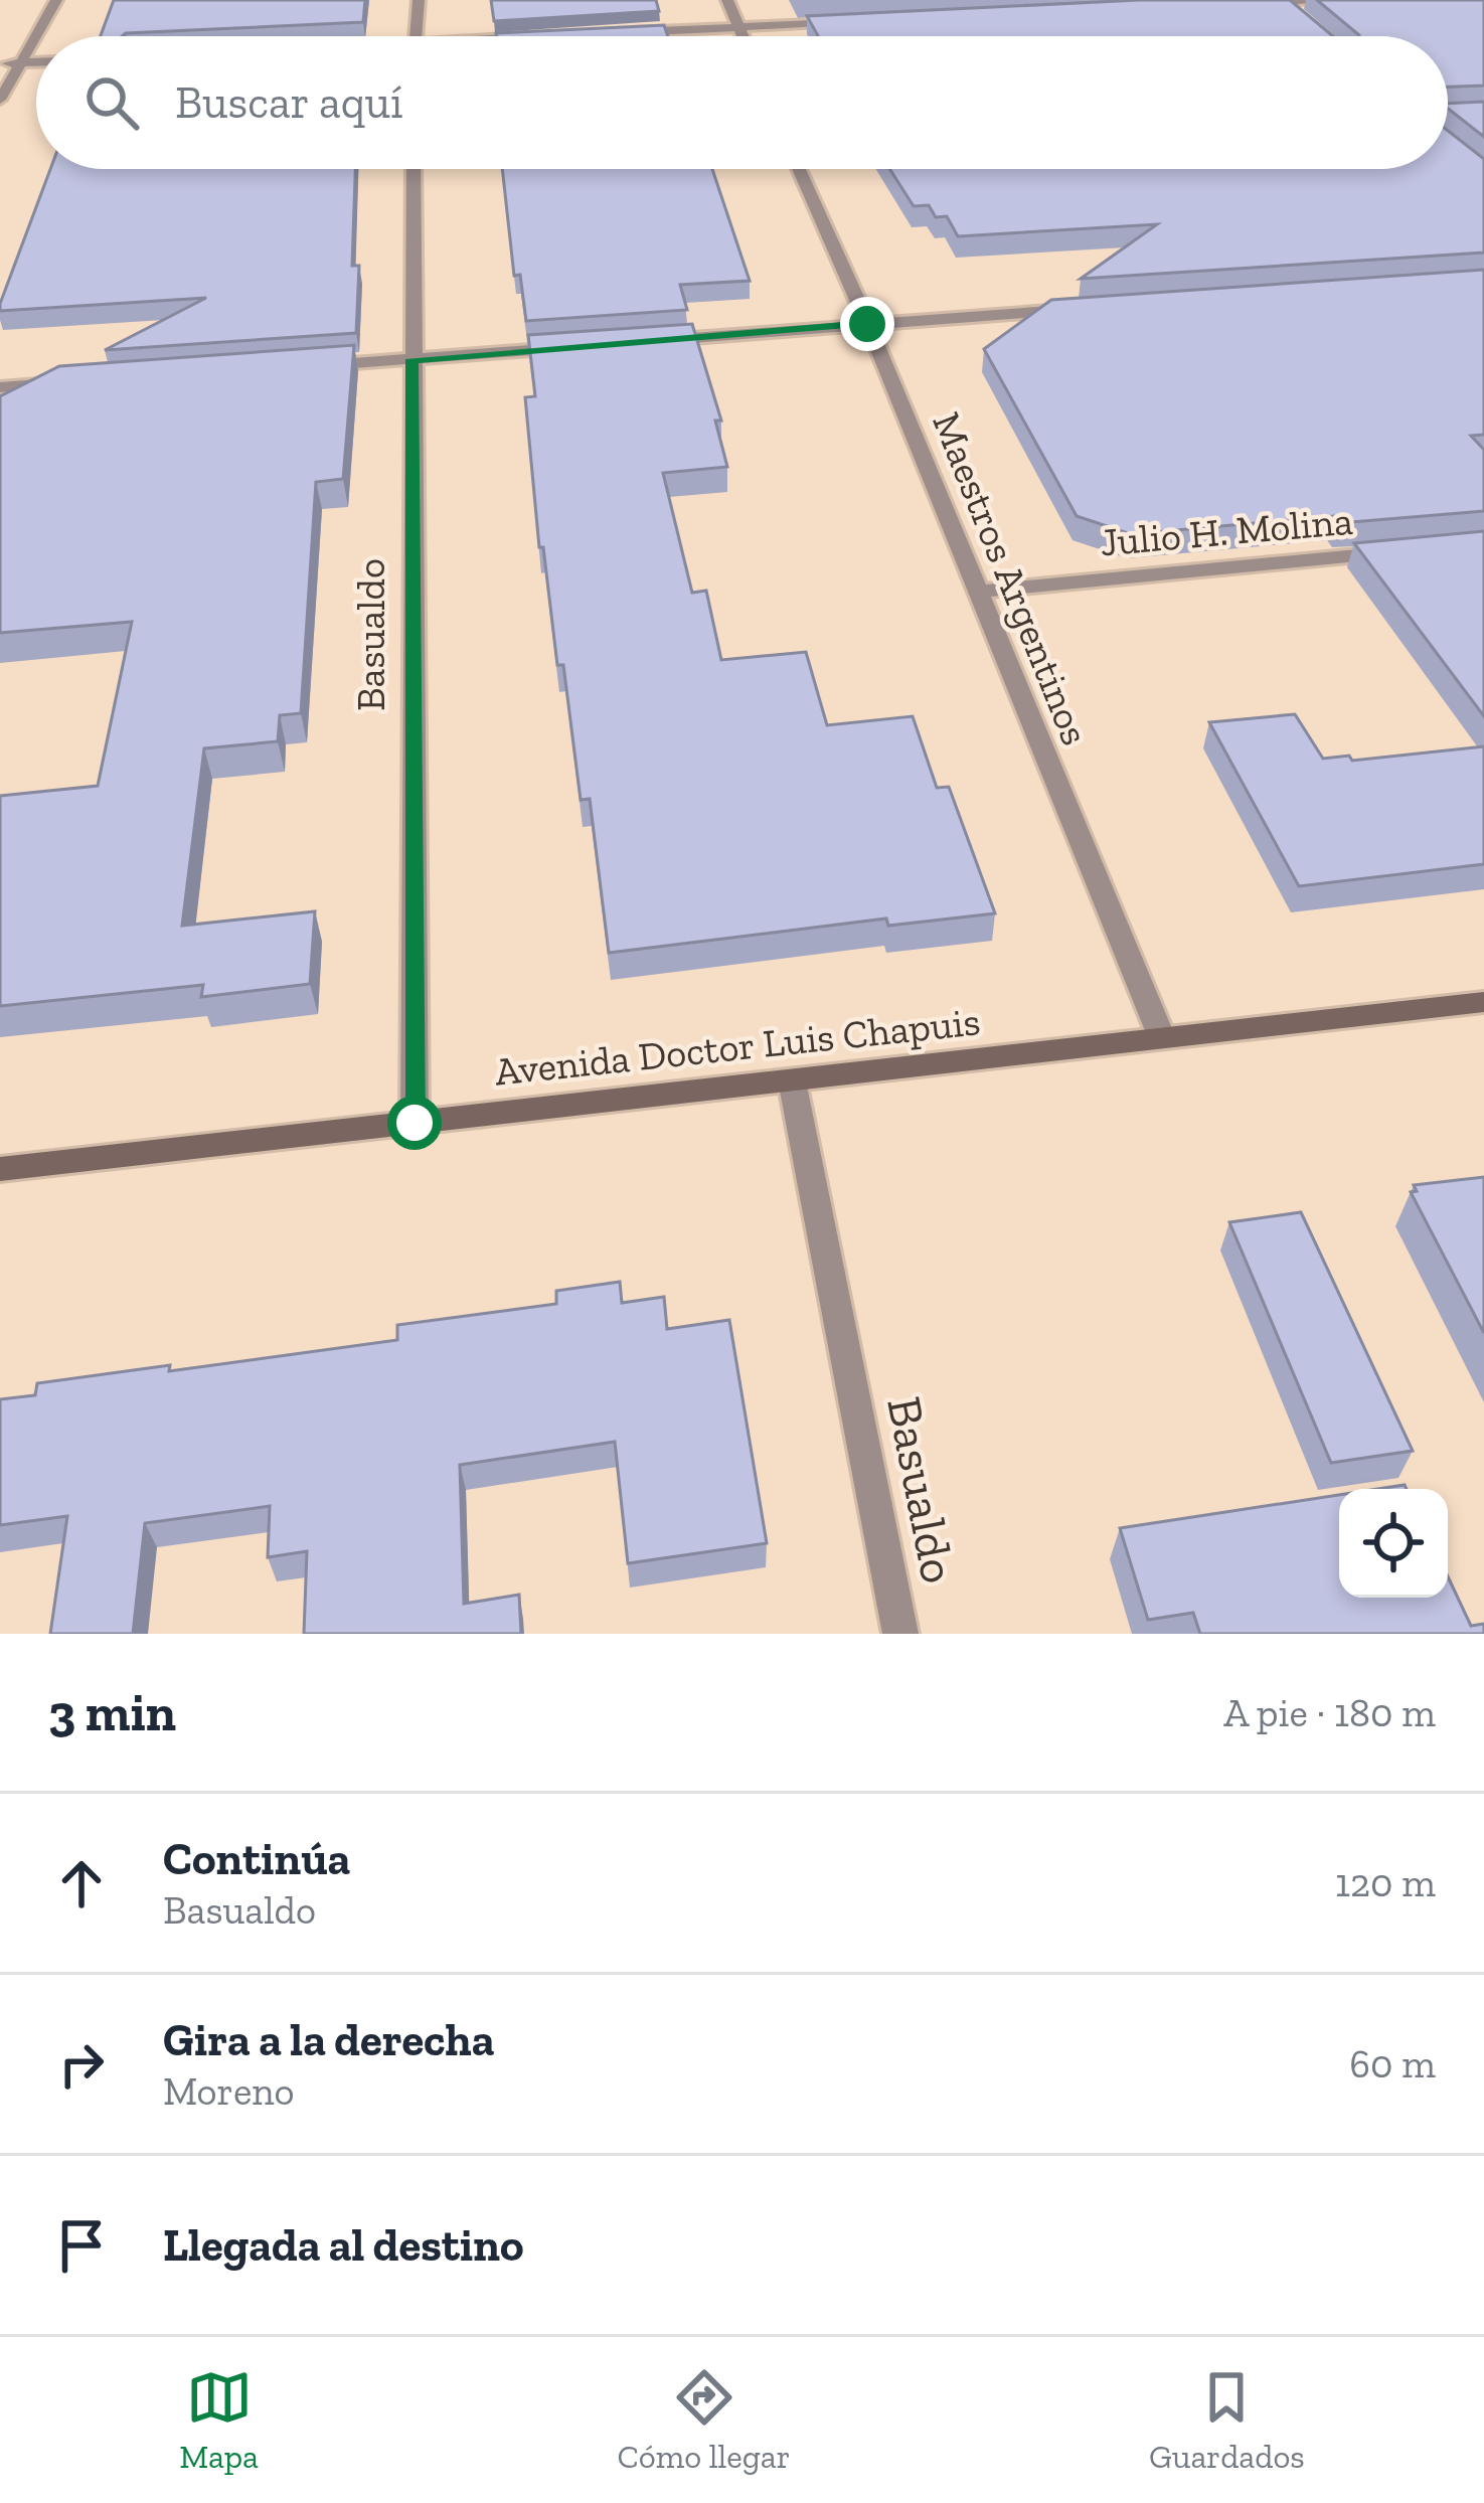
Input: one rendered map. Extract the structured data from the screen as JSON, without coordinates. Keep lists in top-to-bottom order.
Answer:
{
  "streets": {
    "main road": ["Avenida Doctor Luis Chapuis"],
    "street": ["Julio H. Molina", "Maestros Argentinos", "Basualdo"]
  },
  "crossings": [
    ["Julio H. Molina", "Maestros Argentinos"],
    ["Maestros Argentinos", "Avenida Doctor Luis Chapuis"],
    ["Basualdo", "Avenida Doctor Luis Chapuis"]
  ],
  "page": {
    "search": "Buscar aquí",
    "heading": ["3 min", "A pie · 180 m"],
    "list": [
      ["Continúa", "Basualdo", "120 m"],
      ["Gira a la derecha", "Moreno", "60 m"],
      "Llegada al destino"
    ],
    "nav": ["Mapa", "Cómo llegar", "Guardados"]
  }
}
